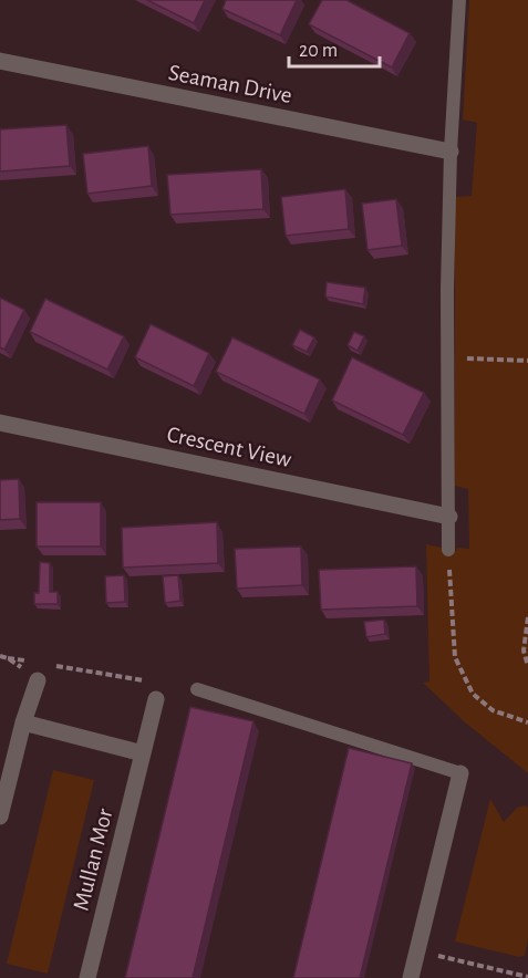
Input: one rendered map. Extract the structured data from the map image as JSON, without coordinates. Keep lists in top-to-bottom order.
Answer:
{
  "streets": {
    "street": ["Seaman Drive", "Crescent View", "Mullan Mor"]
  },
  "scale_bar": "20 m"
}
